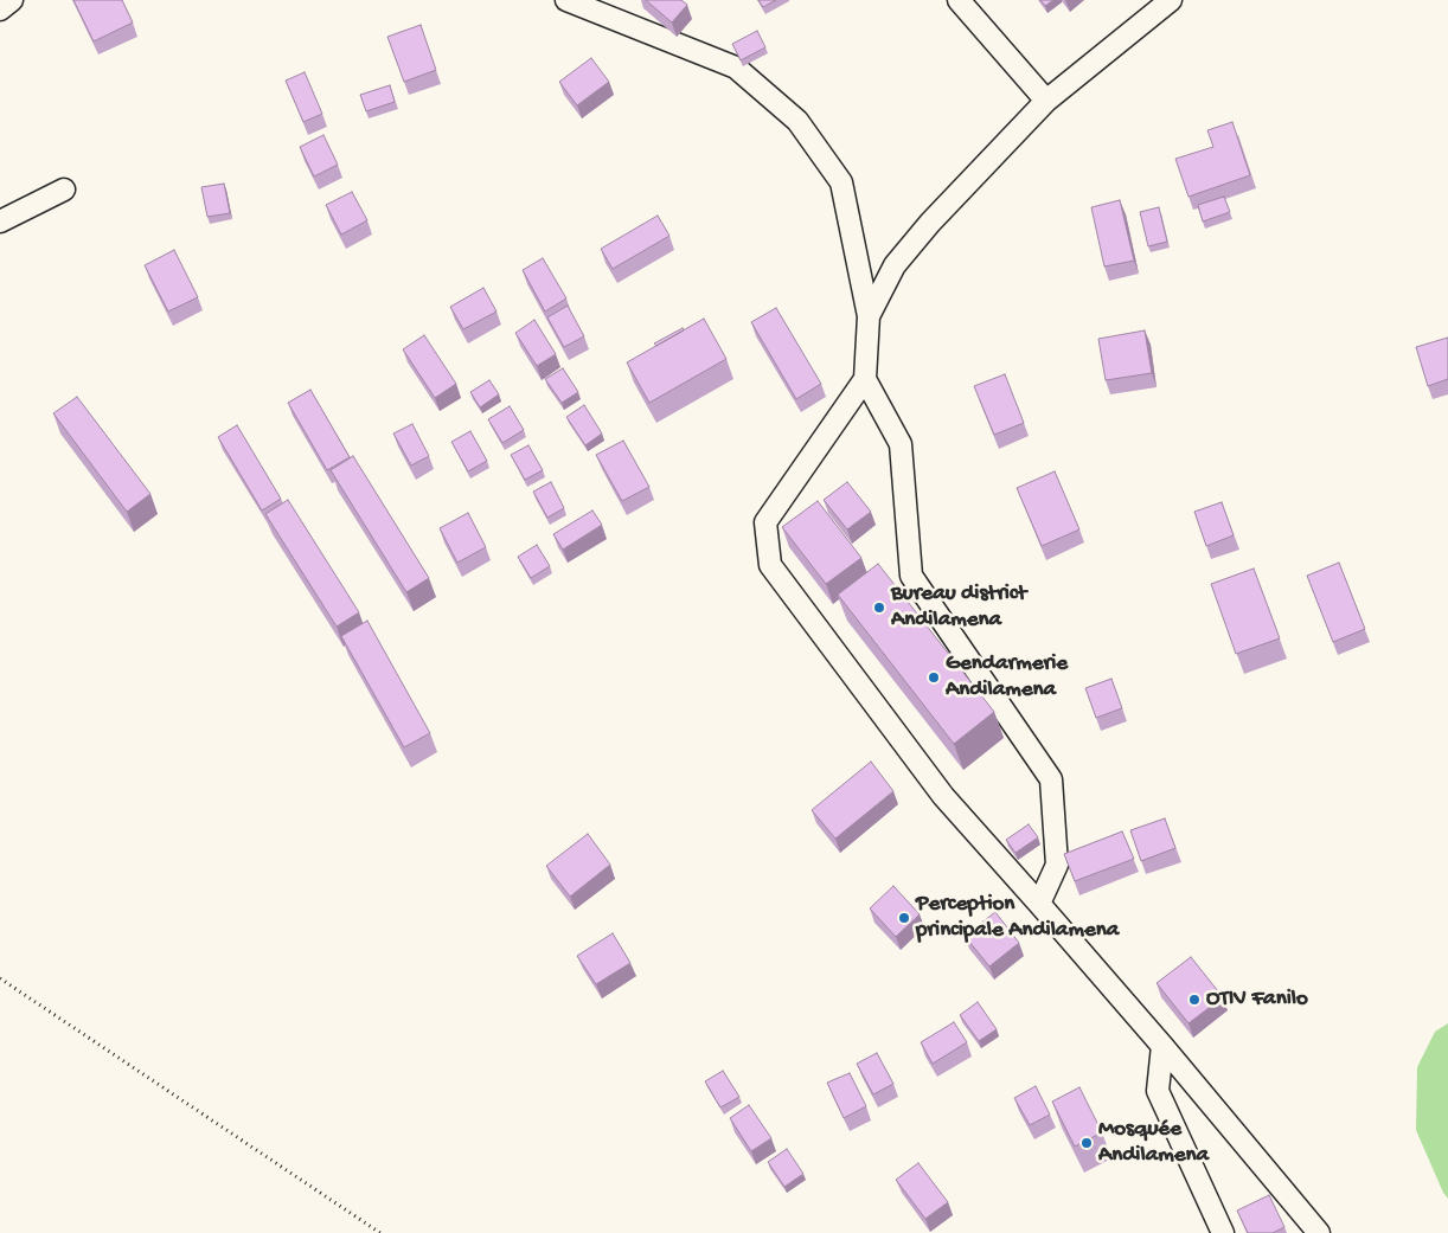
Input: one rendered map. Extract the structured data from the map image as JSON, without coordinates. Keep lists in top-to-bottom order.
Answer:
{
  "places": [
    "Bureau district Andilamena",
    "Gendarmerie Andilamena",
    "Perception principale Andilamena",
    "OTIV Fanilo",
    "Mosquée Andilamena"
  ]
}
